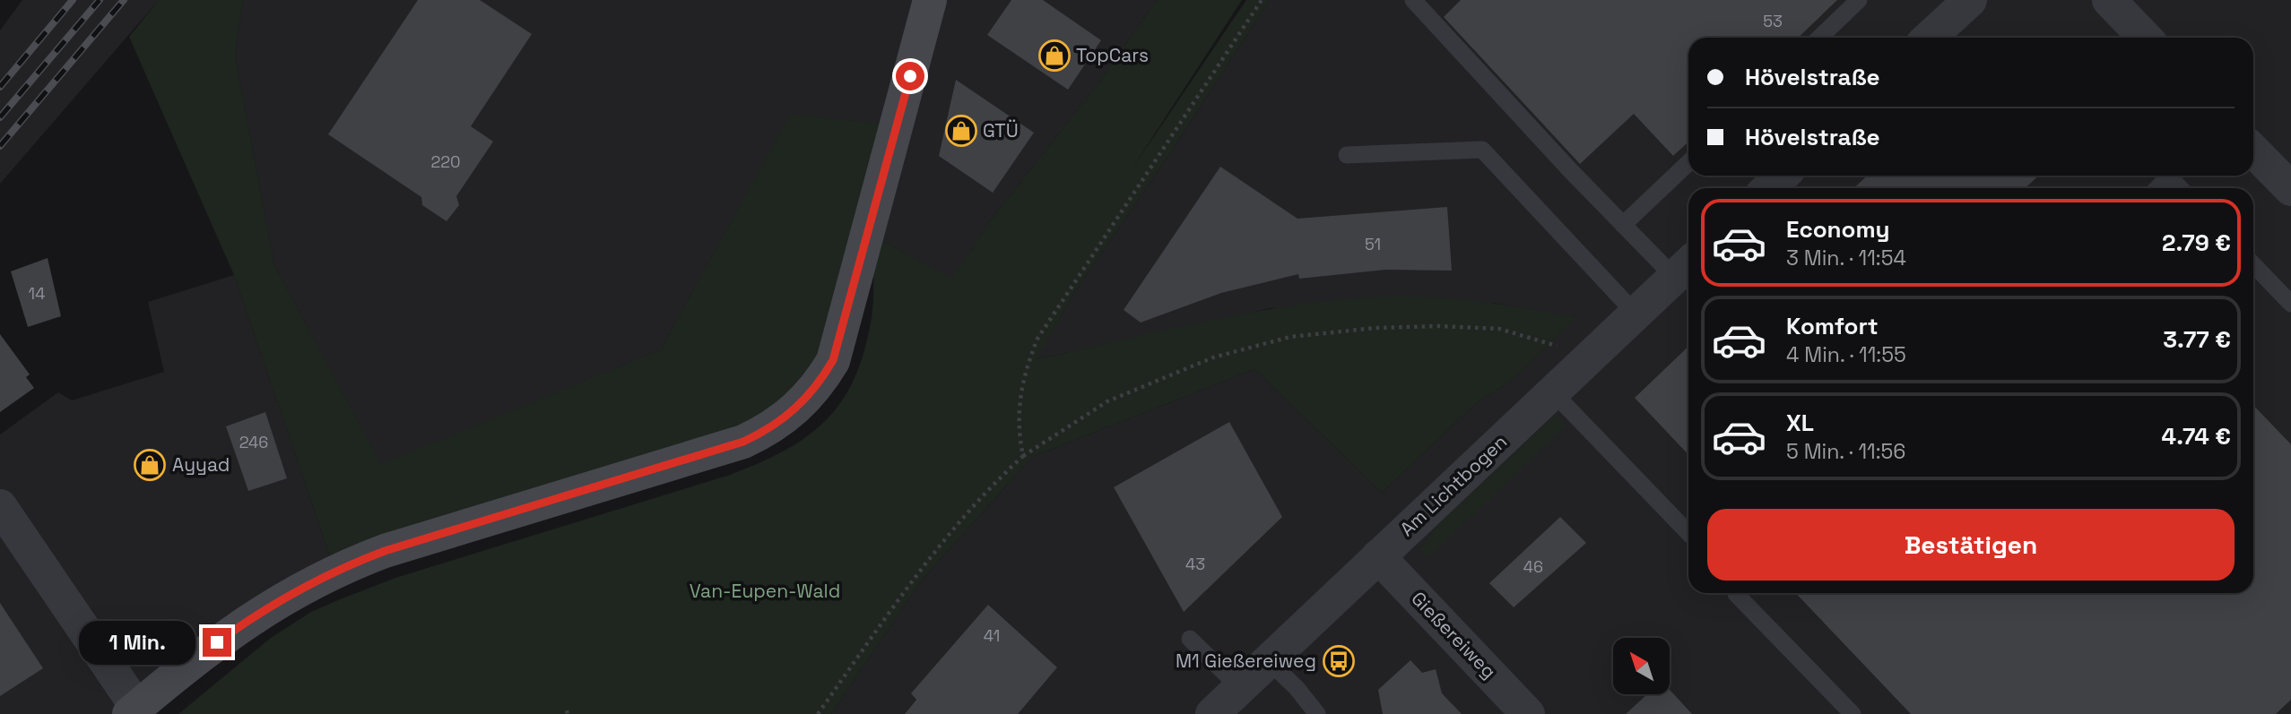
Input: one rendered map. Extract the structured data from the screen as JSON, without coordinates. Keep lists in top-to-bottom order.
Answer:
{
  "streets": {
    "street": ["Am Lichtbogen", "Gießereiweg"]
  },
  "crossings": [
    ["Am Lichtbogen", "Gießereiweg"]
  ],
  "parks": ["Van-Eupen-Wald"],
  "places": {
    "shop": ["TopCars", "GTÜ", "Ayyad"],
    "bus stop": ["M1 Gießereiweg"]
  },
  "house_numbers": [
    "53",
    "220",
    "51",
    "14",
    "246",
    "43",
    "46",
    "41"
  ],
  "north": "top left",
  "page": {
    "banner": ["Hövelstraße", "Hövelstraße"],
    "list": [
      {
        "name": "Economy",
        "note": "3 Min. · 11:54",
        "value": "2.79 €"
      },
      {
        "name": "Komfort",
        "note": "4 Min. · 11:55",
        "value": "3.77 €"
      },
      {
        "name": "XL",
        "note": "5 Min. · 11:56",
        "value": "4.74 €"
      }
    ],
    "buttons": "Bestätigen",
    "bubble": "1 Min."
  }
}
